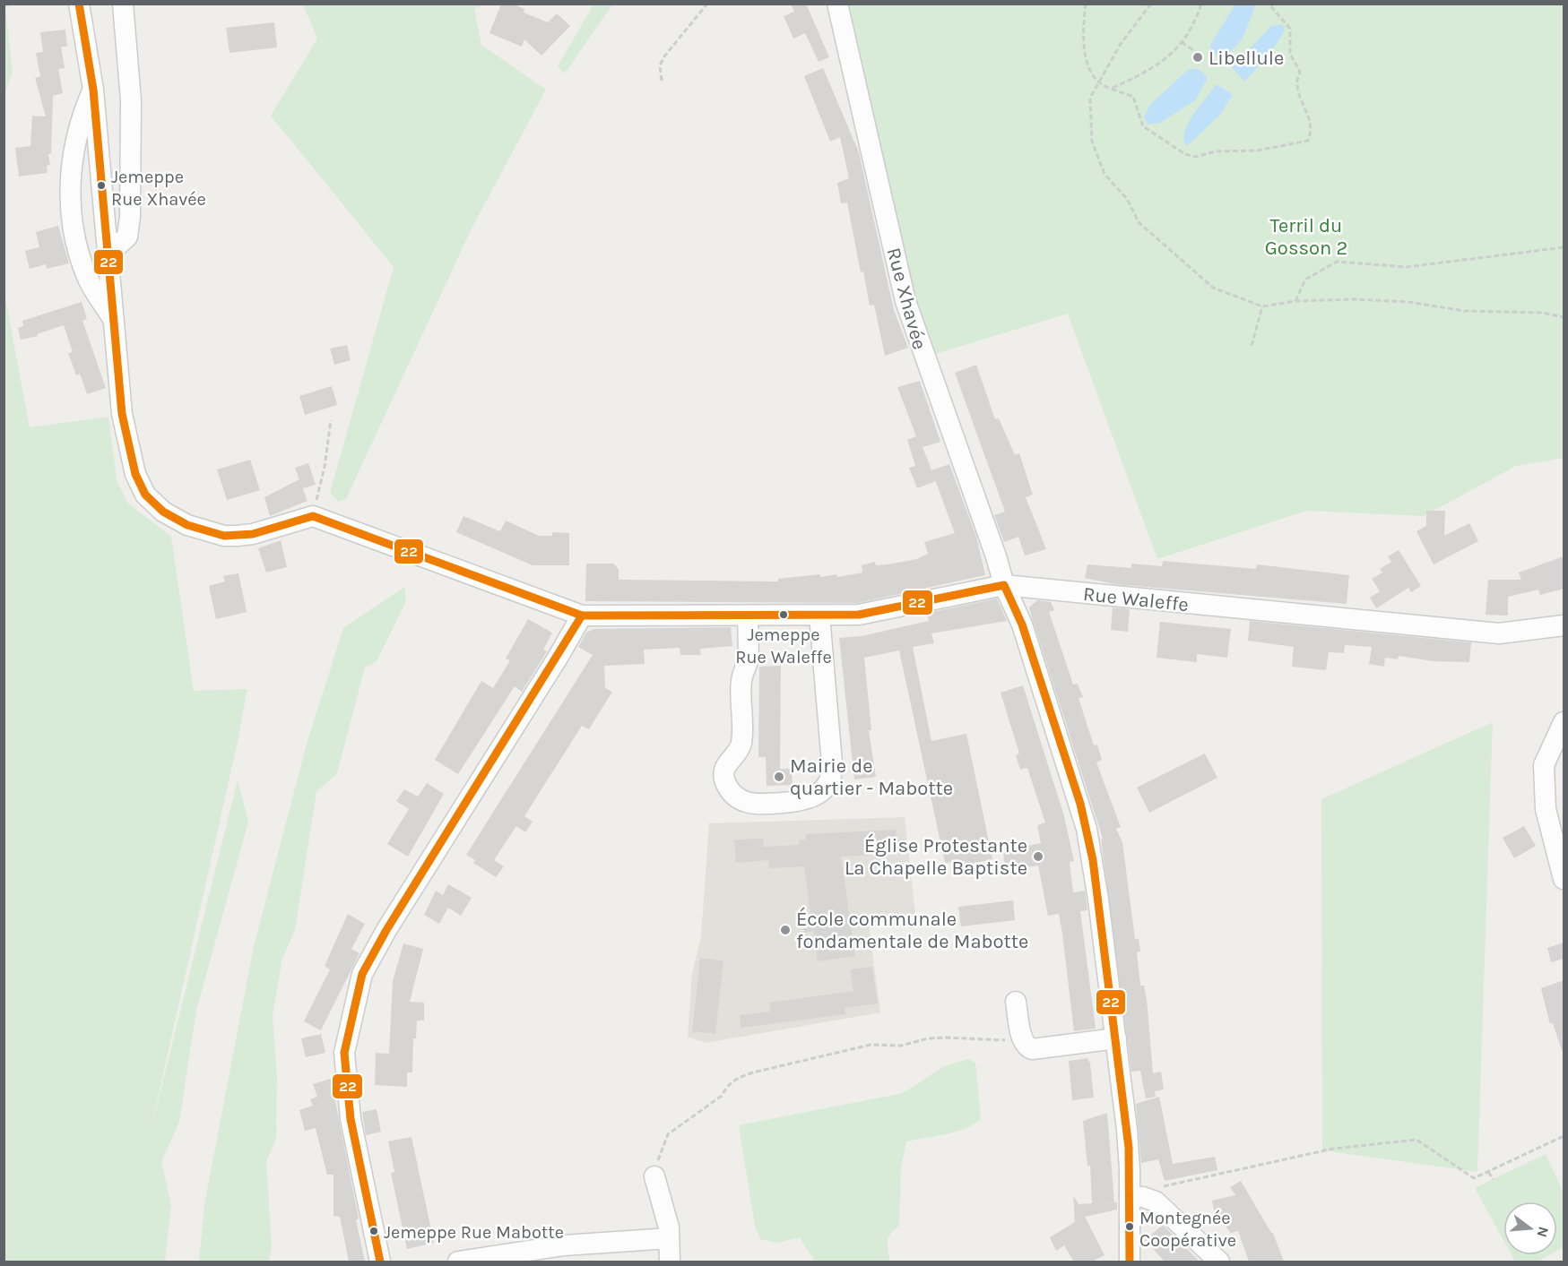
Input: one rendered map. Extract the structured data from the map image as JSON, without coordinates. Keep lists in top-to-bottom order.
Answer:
{
  "streets": {
    "street": ["Rue Xhavée", "Rue Waleffe"]
  },
  "crossings": [
    ["Rue Xhavée", "Rue Waleffe"]
  ],
  "parks": ["Terril du Gosson 2"],
  "places": [
    "Libellule",
    "Jemeppe Rue Xhavée",
    "Jemeppe Rue Waleffe",
    "Mairie de quartier - Mabotte",
    "Église Protestante La Chapelle Baptiste",
    "École communale fondamentale de Mabotte",
    "Montegnée Coopérative",
    "Jemeppe Rue Mabotte"
  ],
  "lines": ["transit line 22"],
  "north": "right"
}
